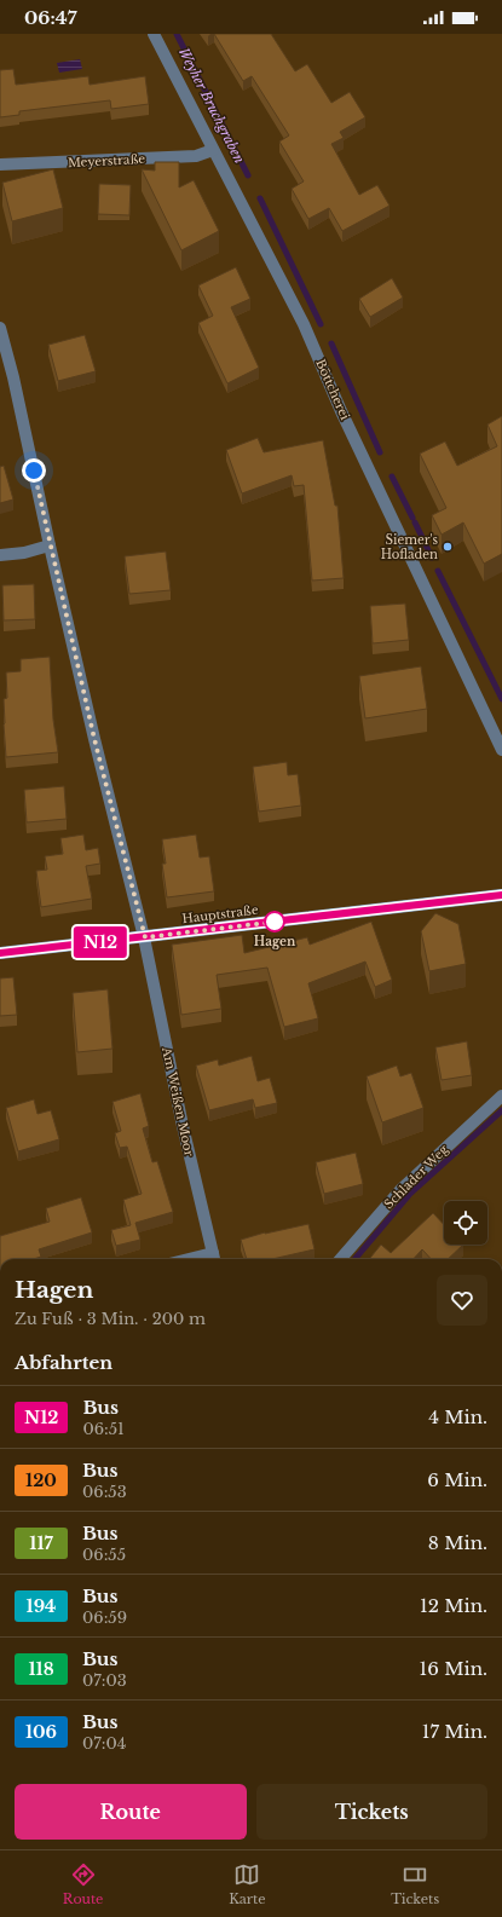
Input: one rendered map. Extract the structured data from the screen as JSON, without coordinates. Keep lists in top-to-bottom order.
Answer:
{
  "streets": {
    "main road": ["Hauptstraße"],
    "street": [
      "Meyerstraße",
      "Böttcherei",
      "Am Weißen Moor",
      "Schlader Weg"
    ]
  },
  "crossings": [
    ["Meyerstraße", "Böttcherei"],
    ["Hauptstraße", "Am Weißen Moor"]
  ],
  "water": ["Weyher Bruchgraben"],
  "places": ["Siemer's Hofladen", "Hagen"],
  "lines": ["bus line N12"],
  "page": {
    "status": "06:47",
    "on_map": "N12",
    "heading": [
      ["Hagen", "Zu Fuß · 3 Min. · 200 m"],
      "Abfahrten"
    ],
    "list": [
      {
        "mark": "N12",
        "name": "Bus",
        "note": "06:51",
        "value": "4 Min."
      },
      {
        "mark": "120",
        "name": "Bus",
        "note": "06:53",
        "value": "6 Min."
      },
      {
        "mark": "117",
        "name": "Bus",
        "note": "06:55",
        "value": "8 Min."
      },
      {
        "mark": "194",
        "name": "Bus",
        "note": "06:59",
        "value": "12 Min."
      },
      {
        "mark": "118",
        "name": "Bus",
        "note": "07:03",
        "value": "16 Min."
      },
      {
        "mark": "106",
        "name": "Bus",
        "note": "07:04",
        "value": "17 Min."
      }
    ],
    "buttons": ["Route", "Tickets"],
    "tabs": ["Route", "Karte", "Tickets"]
  }
}
